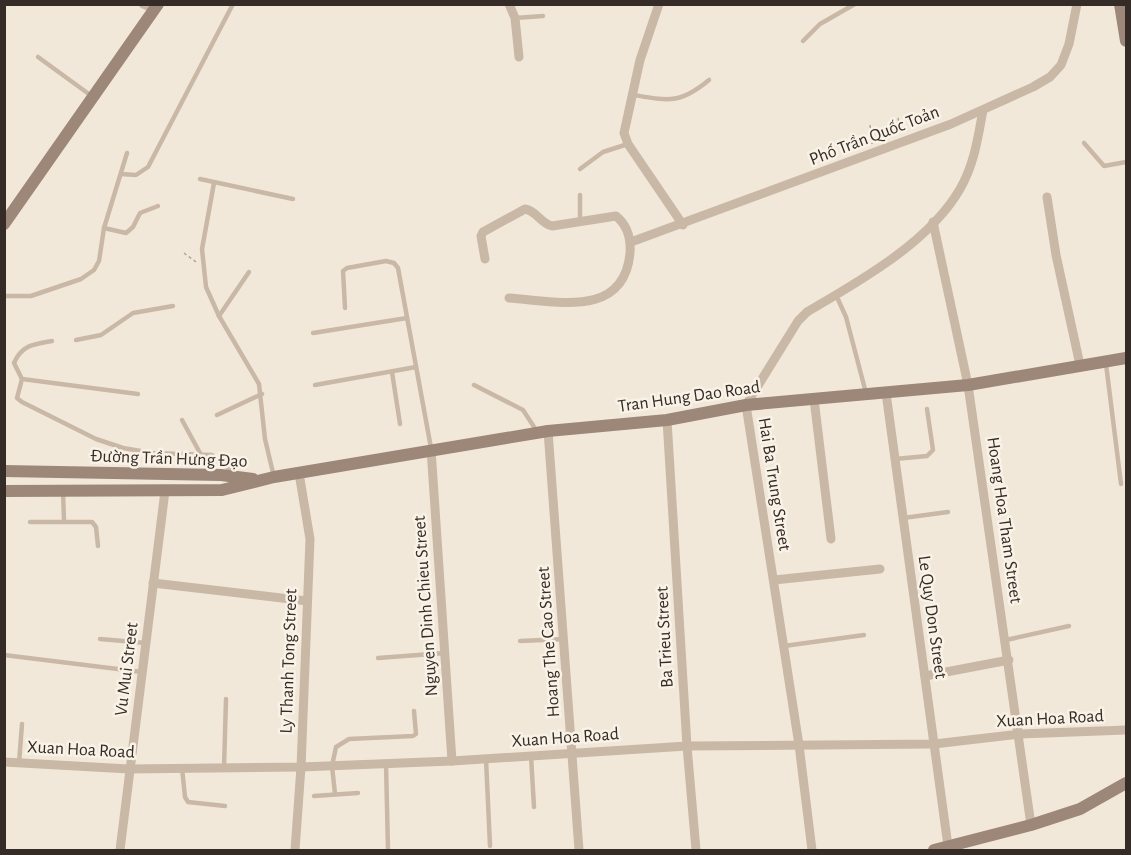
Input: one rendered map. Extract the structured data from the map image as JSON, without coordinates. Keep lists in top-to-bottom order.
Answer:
{
  "streets": {
    "street": [
      "Phố Trần Quốc Toản",
      "Tran Hung Dao Road",
      "Đường Trần Hưng Đạo",
      "Hai Ba Trung Street",
      "Hoang Hoa Tham Street",
      "Nguyen Dinh Chieu Street",
      "Le Quy Don Street",
      "Ba Trieu Street",
      "Hoang The Cao Street",
      "Ly Thanh Tong Street",
      "Vu Mui Street",
      "Xuan Hoa Road"
    ]
  },
  "crossings": [
    ["Phố Trần Quốc Toản", "Hai Ba Trung Street"],
    ["Tran Hung Dao Road", "Đường Trần Hưng Đạo"],
    ["Tran Hung Dao Road", "Hai Ba Trung Street"],
    ["Tran Hung Dao Road", "Hoang Hoa Tham Street"],
    ["Tran Hung Dao Road", "Nguyen Dinh Chieu Street"],
    ["Tran Hung Dao Road", "Le Quy Don Street"],
    ["Tran Hung Dao Road", "Ba Trieu Street"],
    ["Tran Hung Dao Road", "Hoang The Cao Street"],
    ["Tran Hung Dao Road", "Ly Thanh Tong Street"],
    ["Đường Trần Hưng Đạo", "Vu Mui Street"],
    ["Hai Ba Trung Street", "Hoang Hoa Tham Street"],
    ["Hai Ba Trung Street", "Xuan Hoa Road"],
    ["Hoang Hoa Tham Street", "Xuan Hoa Road"],
    ["Nguyen Dinh Chieu Street", "Xuan Hoa Road"],
    ["Le Quy Don Street", "Xuan Hoa Road"],
    ["Ba Trieu Street", "Xuan Hoa Road"],
    ["Hoang The Cao Street", "Xuan Hoa Road"],
    ["Ly Thanh Tong Street", "Xuan Hoa Road"],
    ["Vu Mui Street", "Xuan Hoa Road"]
  ]
}
